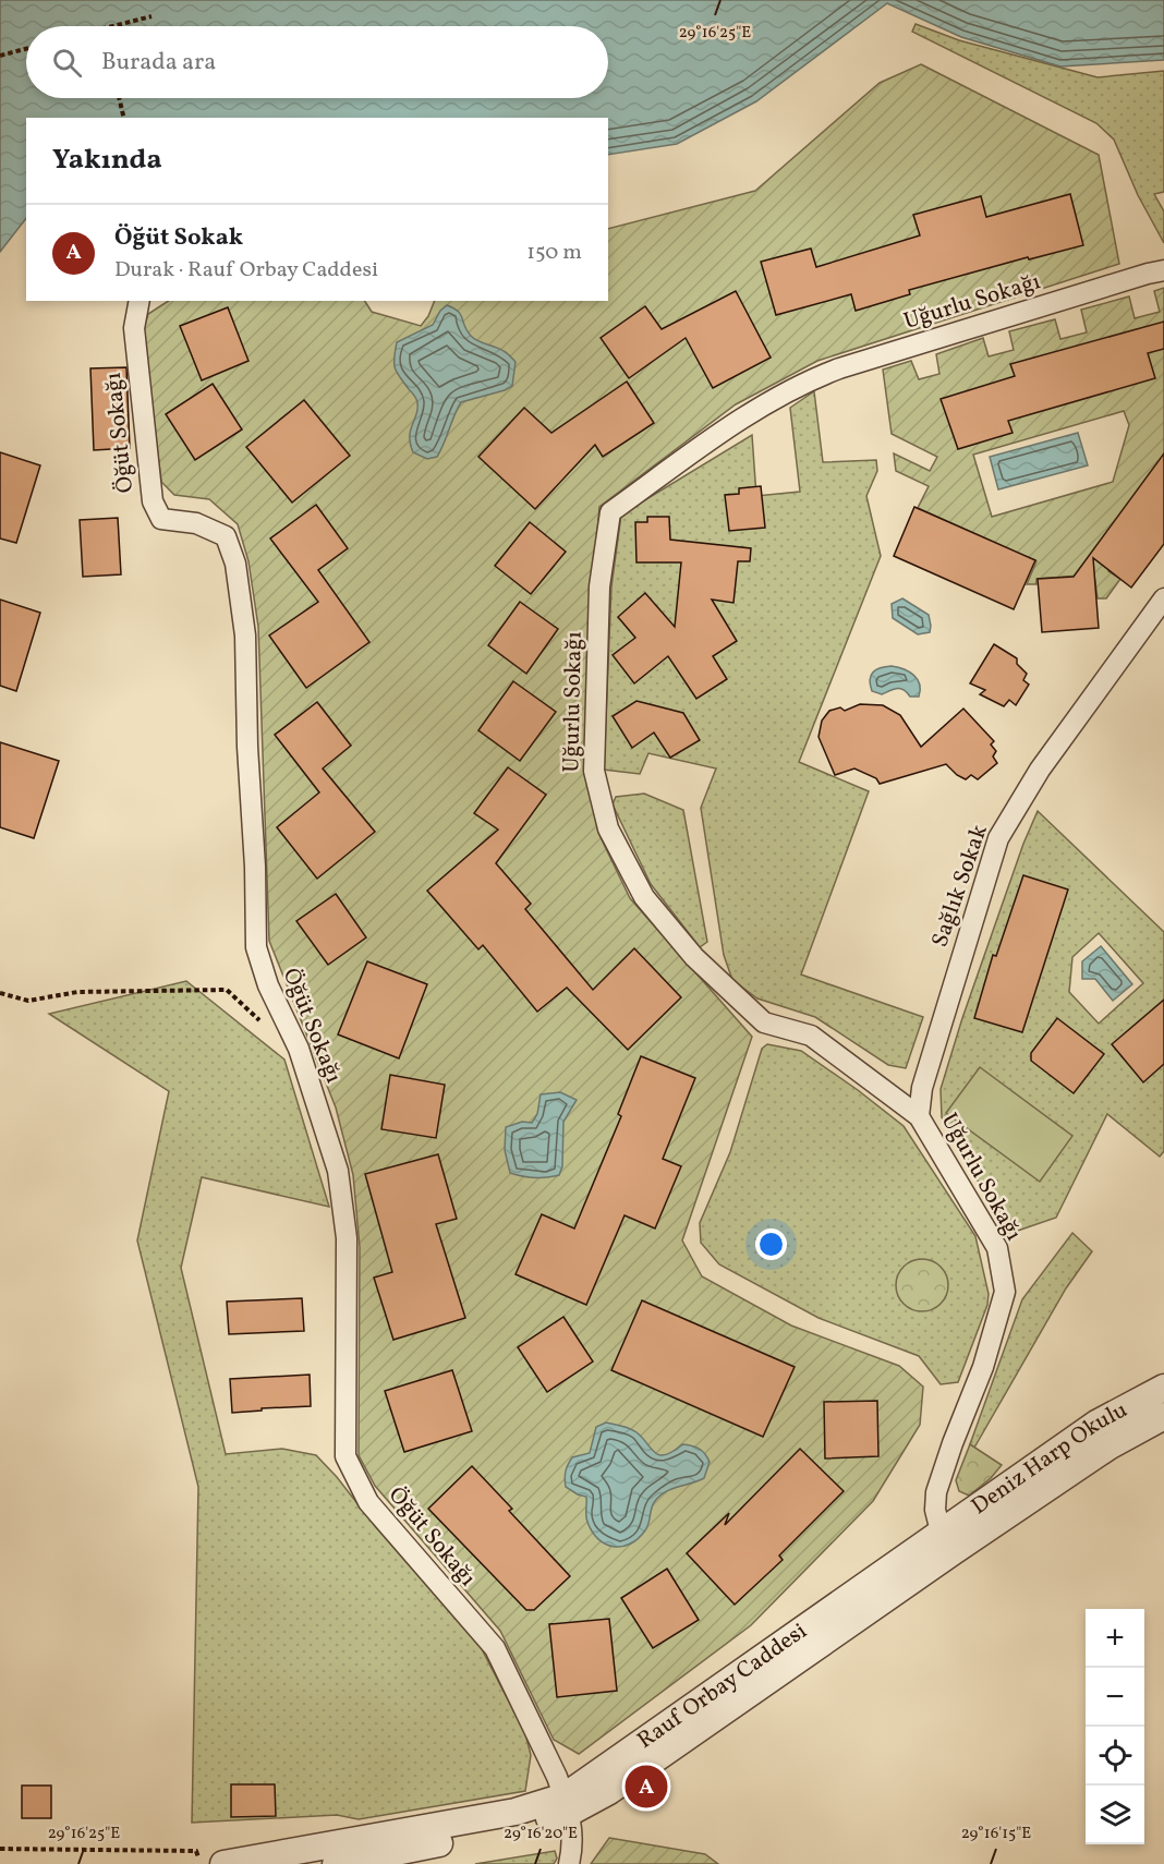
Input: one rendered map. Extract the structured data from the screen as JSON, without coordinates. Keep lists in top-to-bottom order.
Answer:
{
  "streets": {
    "street": [
      "Uğurlu Sokağı",
      "Öğüt Sokağı",
      "Sağlık Sokak",
      "Deniz Harp Okulu",
      "Rauf Orbay Caddesi"
    ]
  },
  "crossings": [
    ["Uğurlu Sokağı", "Sağlık Sokak"],
    ["Uğurlu Sokağı", "Deniz Harp Okulu"],
    ["Uğurlu Sokağı", "Rauf Orbay Caddesi"],
    ["Öğüt Sokağı", "Rauf Orbay Caddesi"],
    ["Deniz Harp Okulu", "Rauf Orbay Caddesi"]
  ],
  "page": {
    "search": "Burada ara",
    "heading": "Yakında",
    "list": [
      {
        "mark": "A",
        "name": "Öğüt Sokak",
        "note": "Durak · Rauf Orbay Caddesi",
        "value": "150 m"
      }
    ],
    "map_buttons": ["+", "−"],
    "pins": "A"
  },
  "coordinates": ["29°16'25\"E", "29°16'20\"E", "29°16'15\"E"]
}
